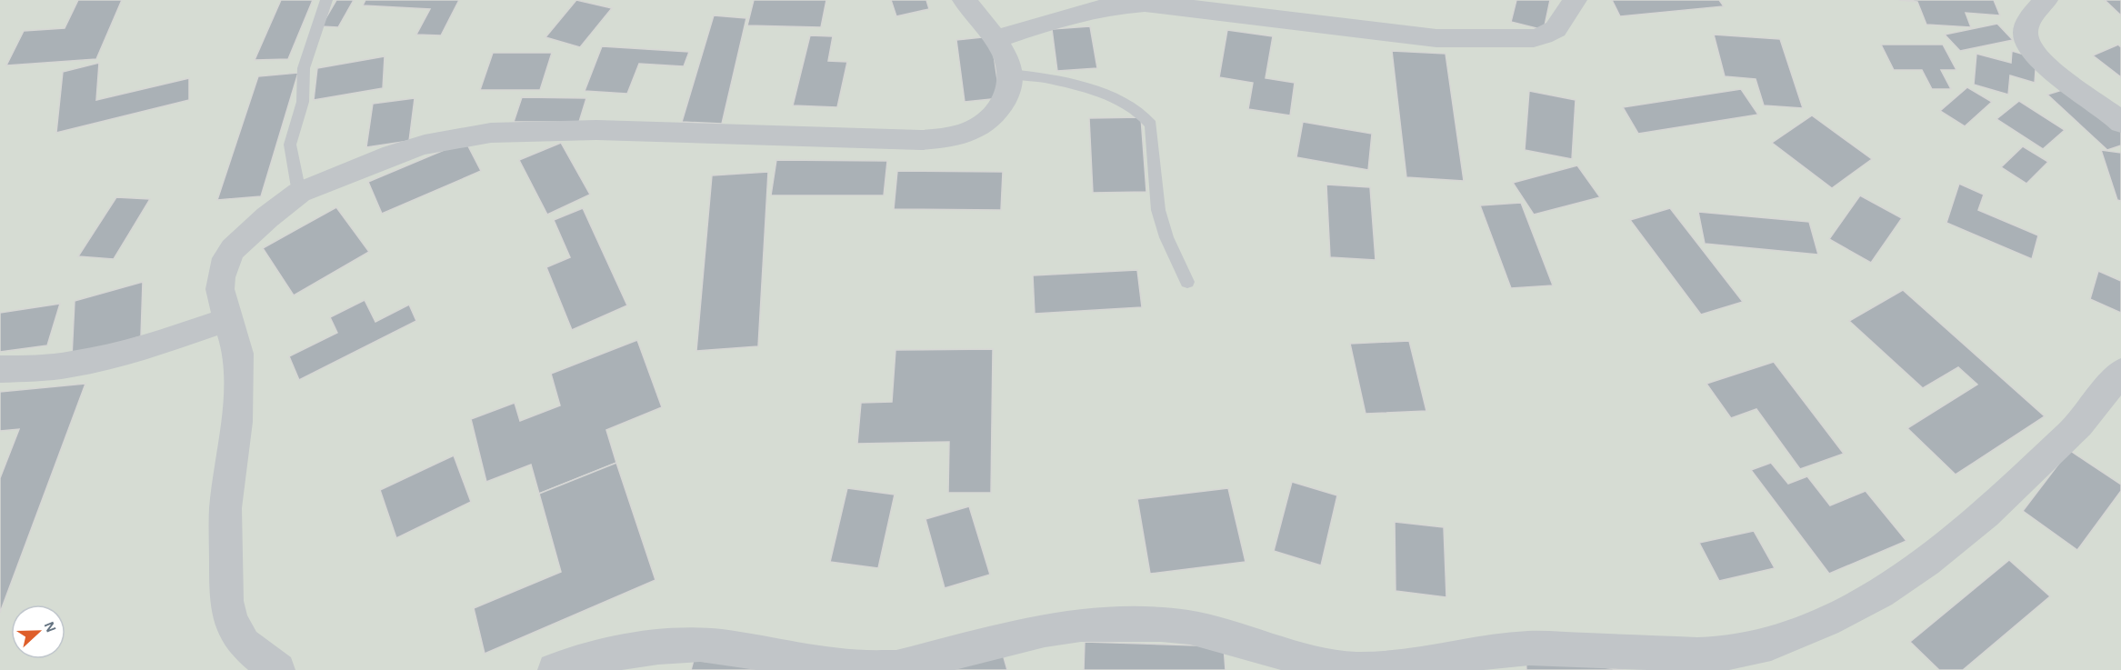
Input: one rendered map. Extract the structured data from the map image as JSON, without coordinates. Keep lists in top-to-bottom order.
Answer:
{
  "north": "right"
}
